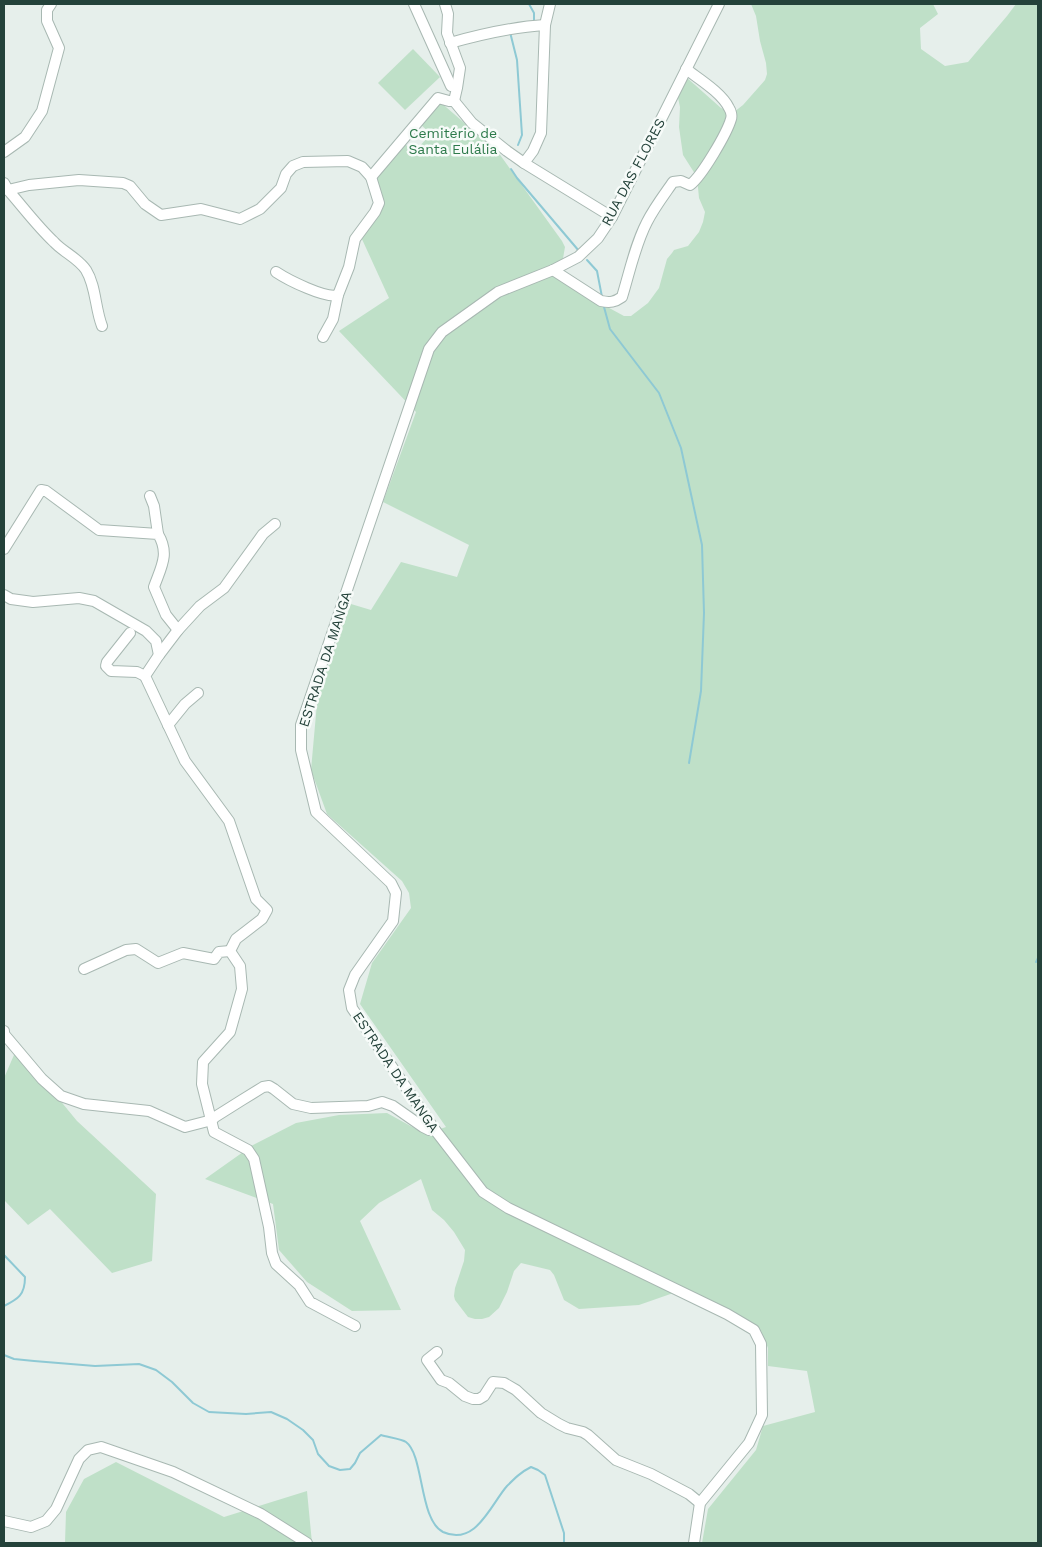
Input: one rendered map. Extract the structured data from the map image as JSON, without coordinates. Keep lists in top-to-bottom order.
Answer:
{
  "streets": {
    "street": ["RUA DAS FLORES", "ESTRADA DA MANGA"]
  },
  "crossings": [
    ["RUA DAS FLORES", "ESTRADA DA MANGA"]
  ],
  "parks": ["Cemitério de Santa Eulália"]
}
